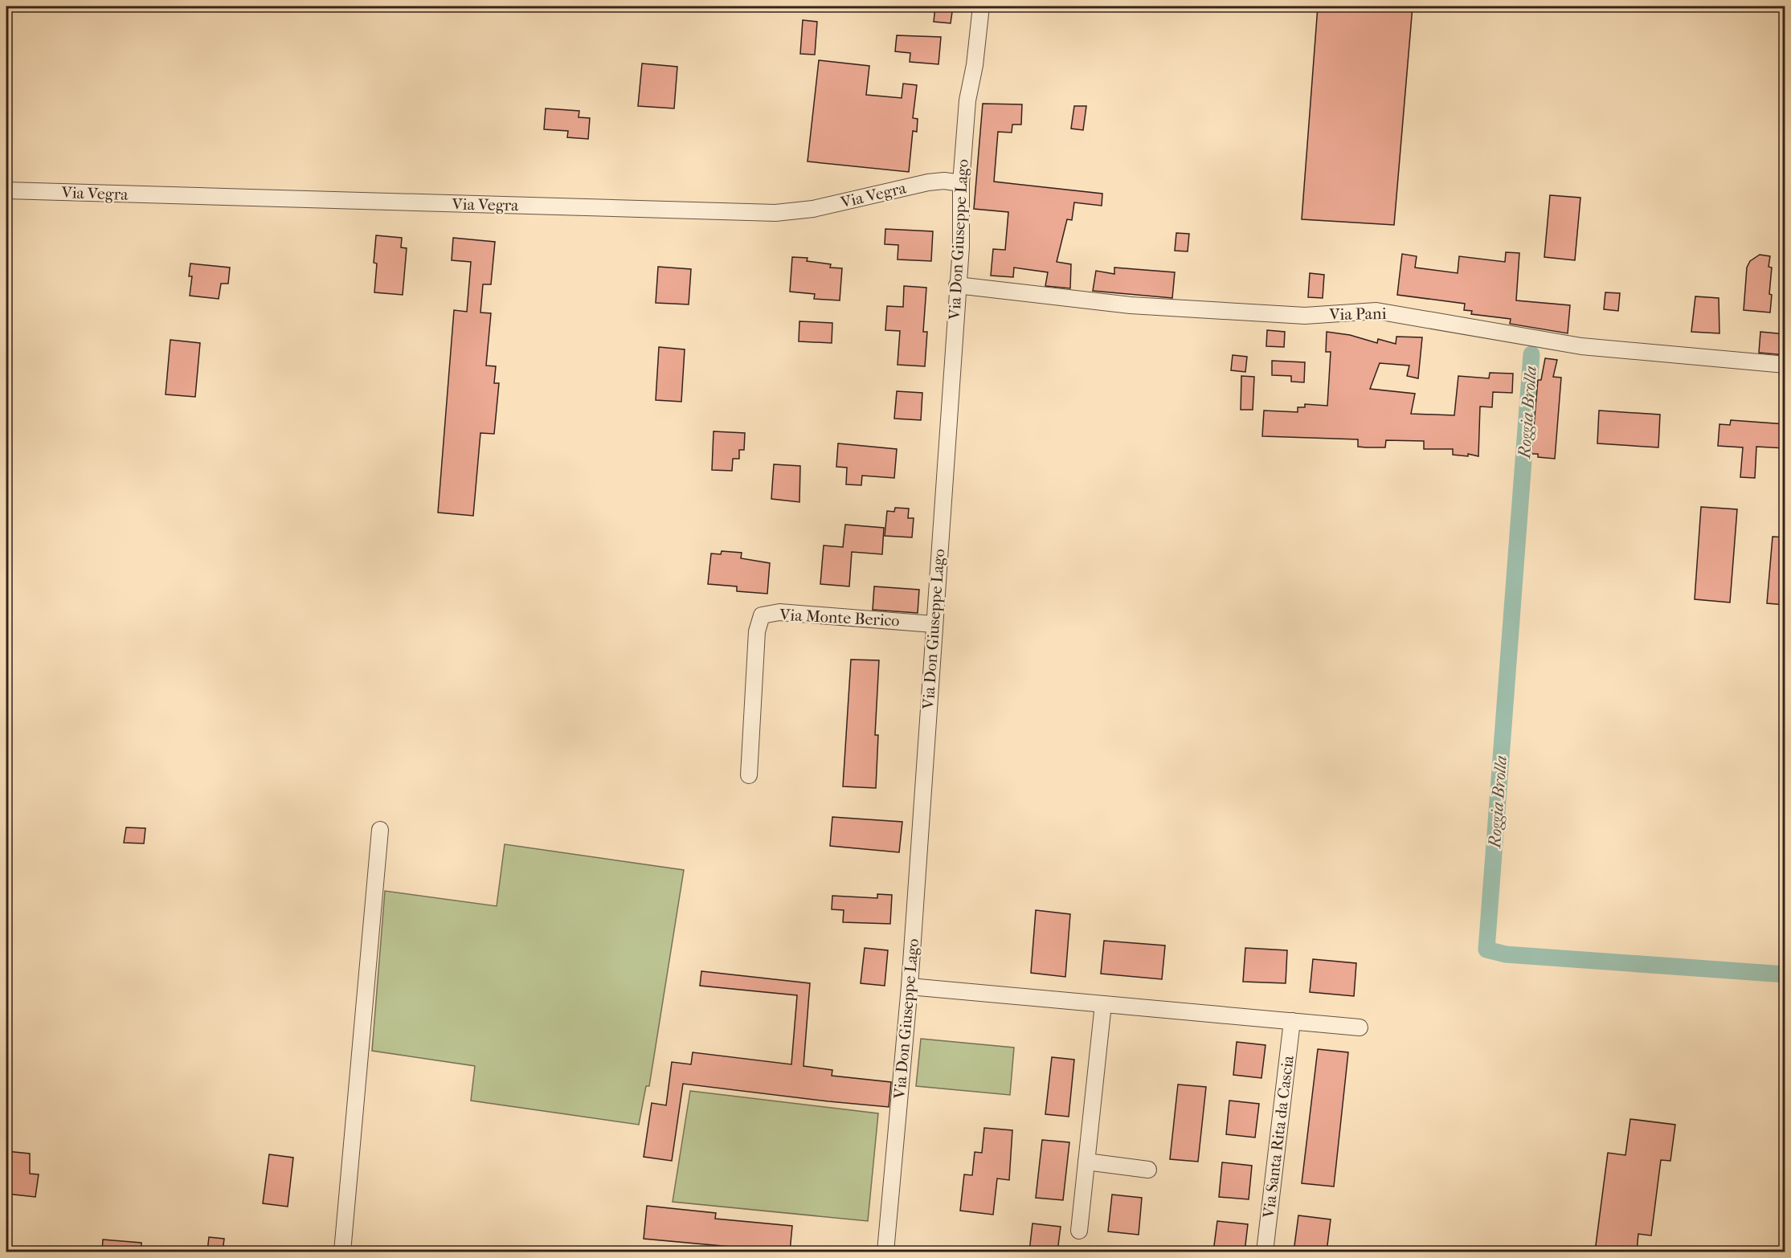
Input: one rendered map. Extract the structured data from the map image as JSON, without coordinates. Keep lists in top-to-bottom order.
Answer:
{
  "streets": {
    "street": [
      "Via Vegra",
      "Via Don Giuseppe Lago",
      "Via Pani",
      "Via Monte Berico",
      "Via Santa Rita da Cascia"
    ]
  },
  "crossings": [
    ["Via Vegra", "Via Don Giuseppe Lago"],
    ["Via Don Giuseppe Lago", "Via Pani"],
    ["Via Don Giuseppe Lago", "Via Monte Berico"]
  ],
  "water": ["Roggia Brolla"]
}
